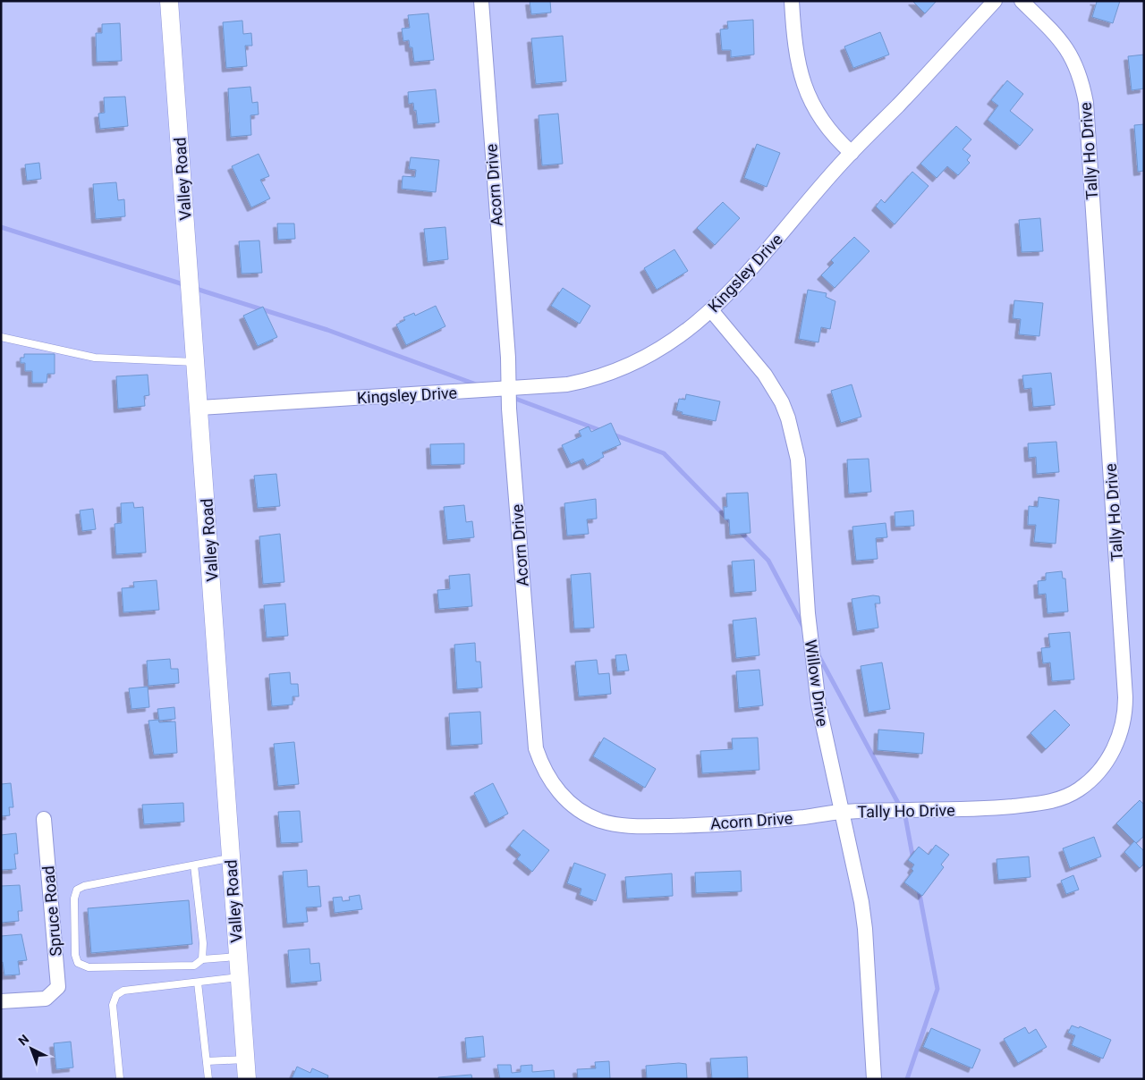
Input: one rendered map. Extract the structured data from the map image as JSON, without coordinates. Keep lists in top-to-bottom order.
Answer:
{
  "streets": {
    "street": [
      "Tally Ho Drive",
      "Valley Road",
      "Acorn Drive",
      "Kingsley Drive",
      "Willow Drive",
      "Spruce Road"
    ]
  },
  "crossings": [
    ["Tally Ho Drive", "Acorn Drive"],
    ["Tally Ho Drive", "Willow Drive"],
    ["Valley Road", "Kingsley Drive"],
    ["Acorn Drive", "Kingsley Drive"],
    ["Acorn Drive", "Willow Drive"],
    ["Kingsley Drive", "Willow Drive"]
  ],
  "north": "top left"
}
